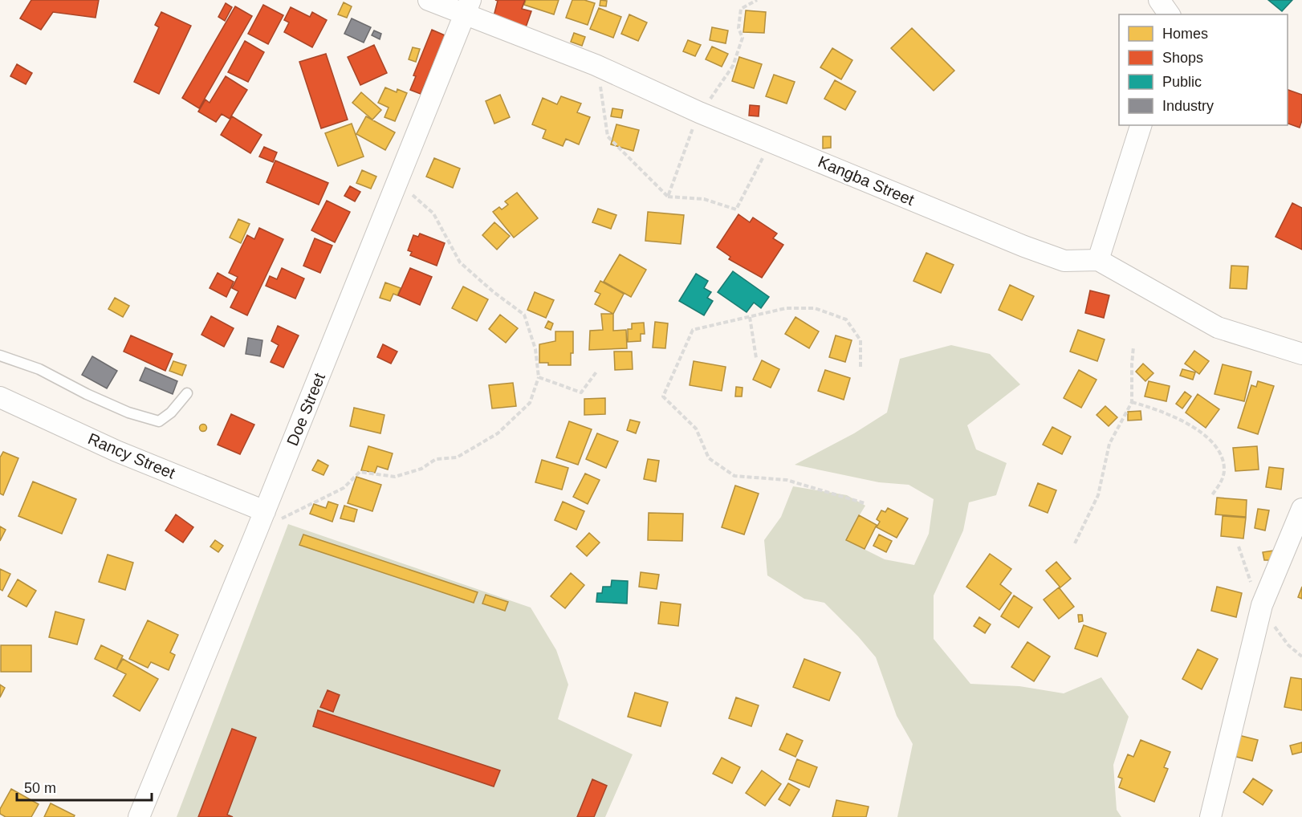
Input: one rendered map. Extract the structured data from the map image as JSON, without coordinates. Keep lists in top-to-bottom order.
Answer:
{
  "streets": {
    "street": ["Kangba Street", "Doe Street", "Rancy Street"]
  },
  "crossings": [
    ["Kangba Street", "Doe Street"],
    ["Doe Street", "Rancy Street"]
  ],
  "legend": [
    "Homes",
    "Shops",
    "Public",
    "Industry"
  ],
  "scale_bar": "50 m"
}
